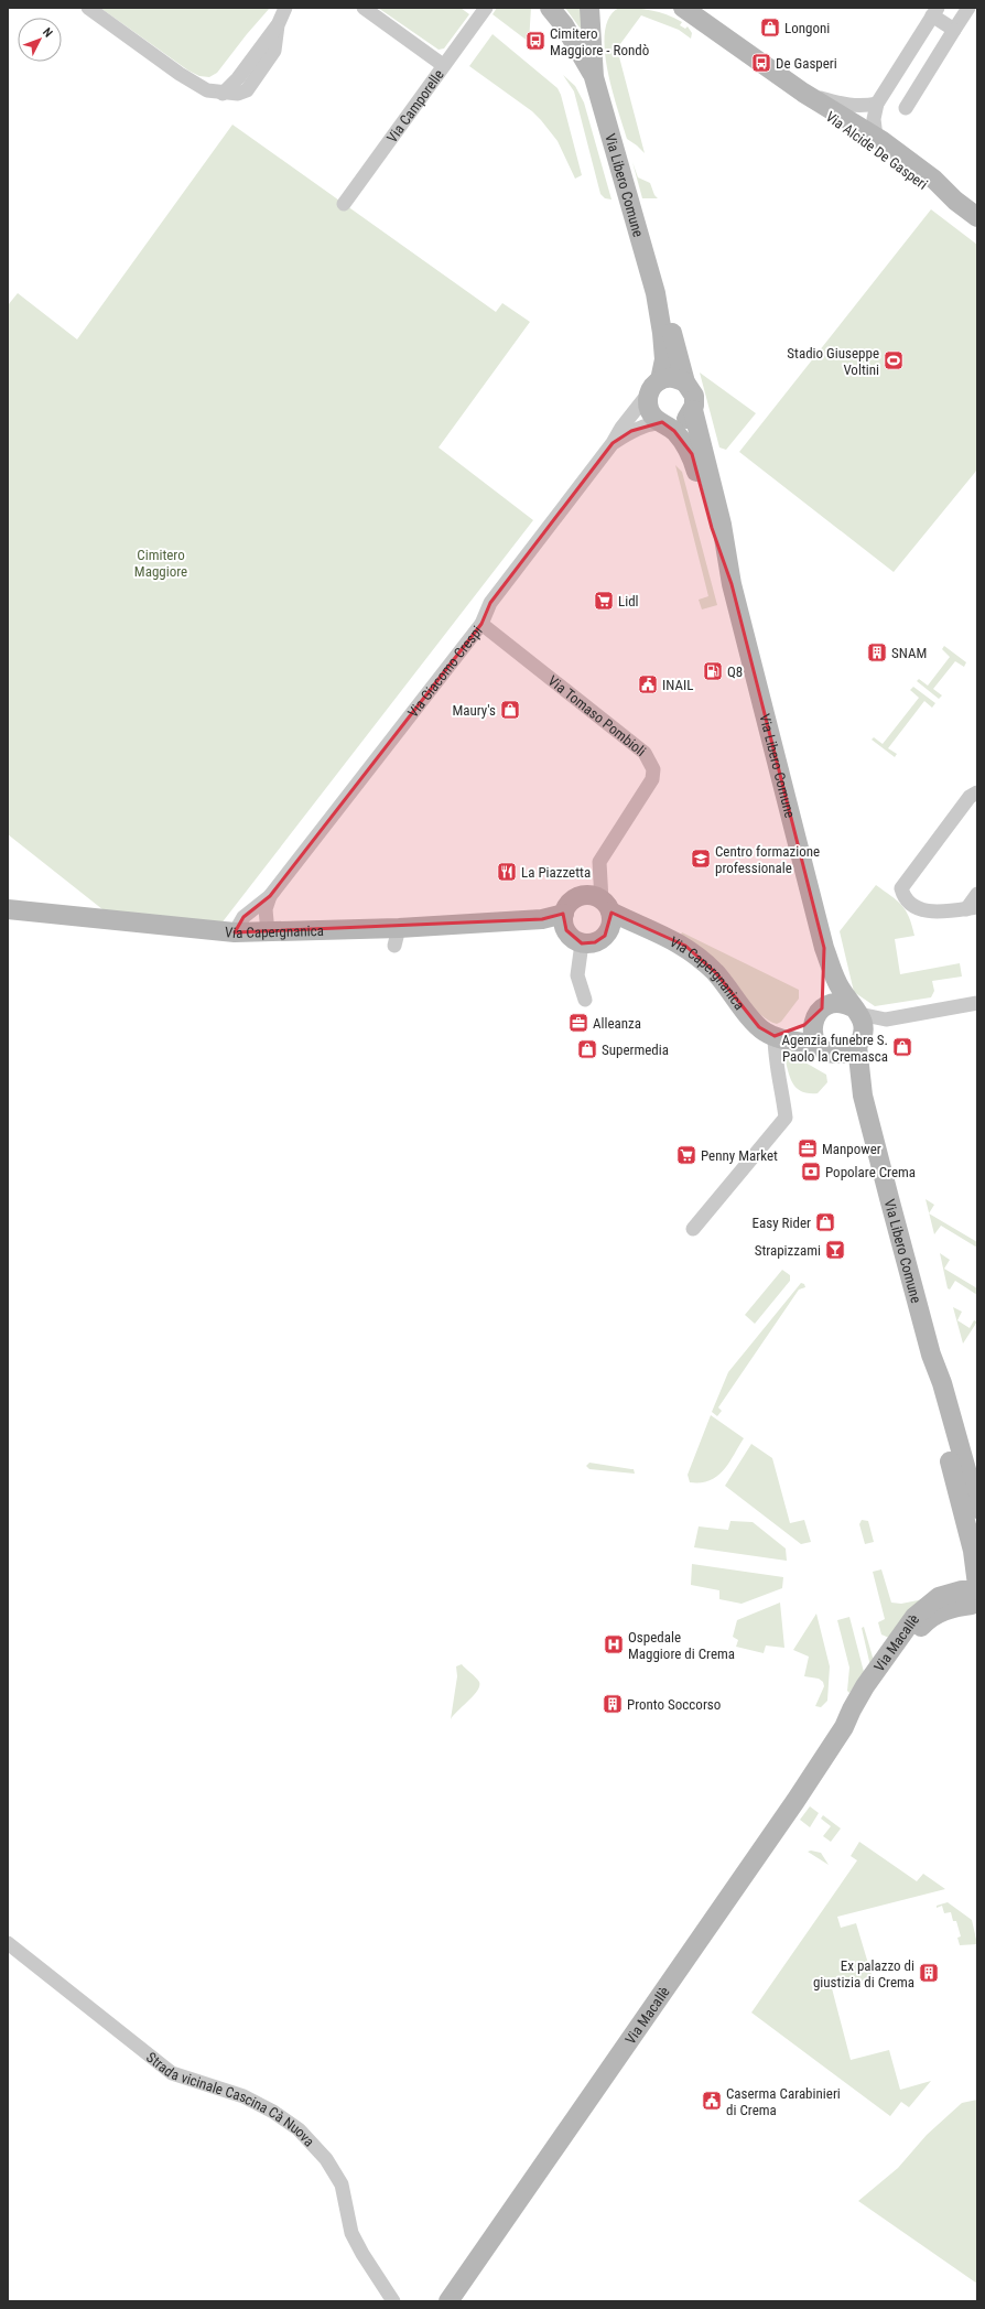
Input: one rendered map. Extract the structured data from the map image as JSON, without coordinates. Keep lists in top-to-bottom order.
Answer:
{
  "streets": {
    "main road": [
      "Via Alcide De Gasperi",
      "Via Libero Comune",
      "Via Capergnanica",
      "Via Macallè"
    ],
    "street": [
      "Via Camporelle",
      "Via Giacomo Crespi",
      "Via Tomaso Pombioli",
      "Strada vicinale Cascina Cà Nuova"
    ]
  },
  "crossings": [
    ["Via Libero Comune", "Via Giacomo Crespi"],
    ["Via Libero Comune", "Via Capergnanica"],
    ["Via Libero Comune", "Via Macallè"],
    ["Via Giacomo Crespi", "Via Tomaso Pombioli"],
    ["Via Giacomo Crespi", "Via Capergnanica"],
    ["Via Tomaso Pombioli", "Via Capergnanica"]
  ],
  "parks": ["Cimitero Maggiore"],
  "places": {
    "shop": [
      "Longoni",
      "Maury's",
      "Agenzia funebre S. Paolo la Cremasca",
      "Supermedia",
      "Easy Rider"
    ],
    "bus stop": ["Cimitero Maggiore - Rondò", "De Gasperi"],
    "sports": ["Stadio Giuseppe Voltini"],
    "supermarket": ["Lidl", "Penny Market"],
    "building": ["SNAM", "Pronto Soccorso", "Ex palazzo di giustizia di Crema"],
    "fuel station": ["Q8"],
    "public building": ["INAIL", "Caserma Carabinieri di Crema"],
    "school or university": ["Centro formazione professionale"],
    "restaurant": ["La Piazzetta"],
    "office": ["Alleanza", "Manpower"],
    "bank": ["Popolare Crema"],
    "bar": ["Strapizzami"],
    "hospital": ["Ospedale Maggiore di Crema"]
  },
  "north": "top right"
}
